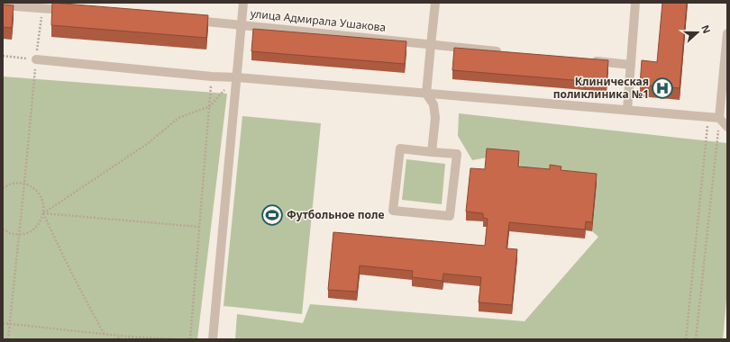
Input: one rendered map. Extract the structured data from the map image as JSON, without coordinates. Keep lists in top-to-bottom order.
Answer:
{
  "streets": {
    "street": ["улица Адмирала Ушакова"]
  },
  "places": {
    "hospital": ["Клиническая поликлиника №1"],
    "sports": ["Футбольное поле"]
  },
  "north": "right"
}
